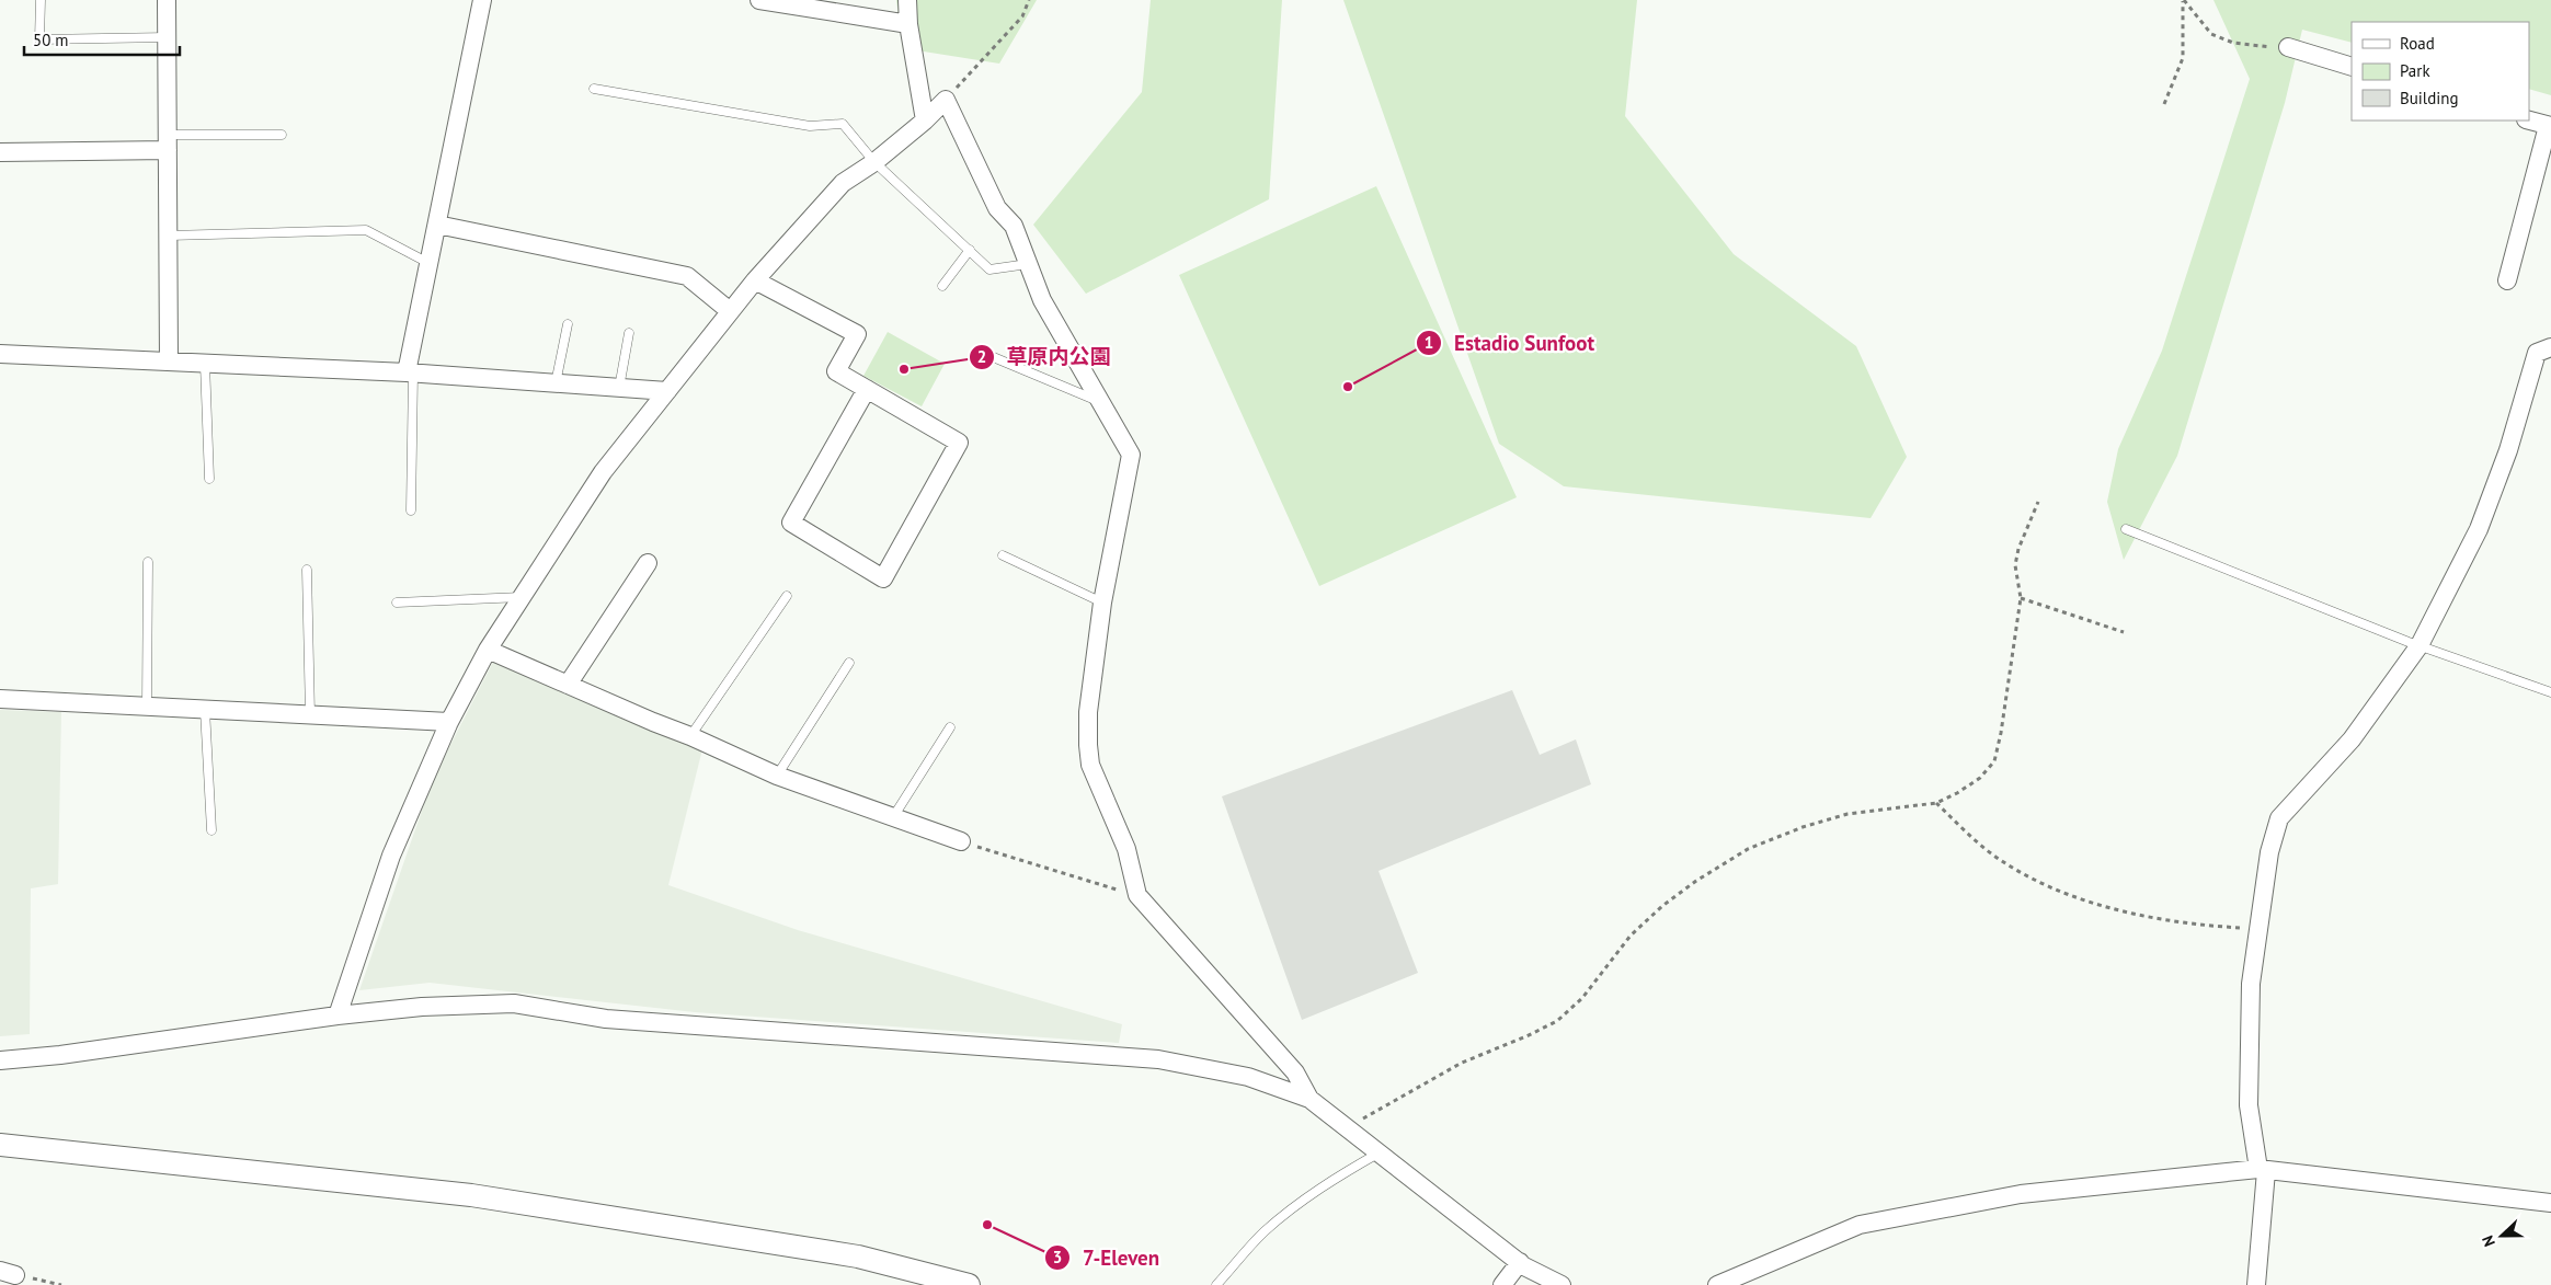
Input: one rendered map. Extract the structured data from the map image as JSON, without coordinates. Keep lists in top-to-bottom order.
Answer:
{
  "places": ["草原内公園", "Estadio Sunfoot", "7-Eleven"],
  "legend": ["Road", "Park", "Building"],
  "scale_bar": "50 m",
  "north": "left"
}
